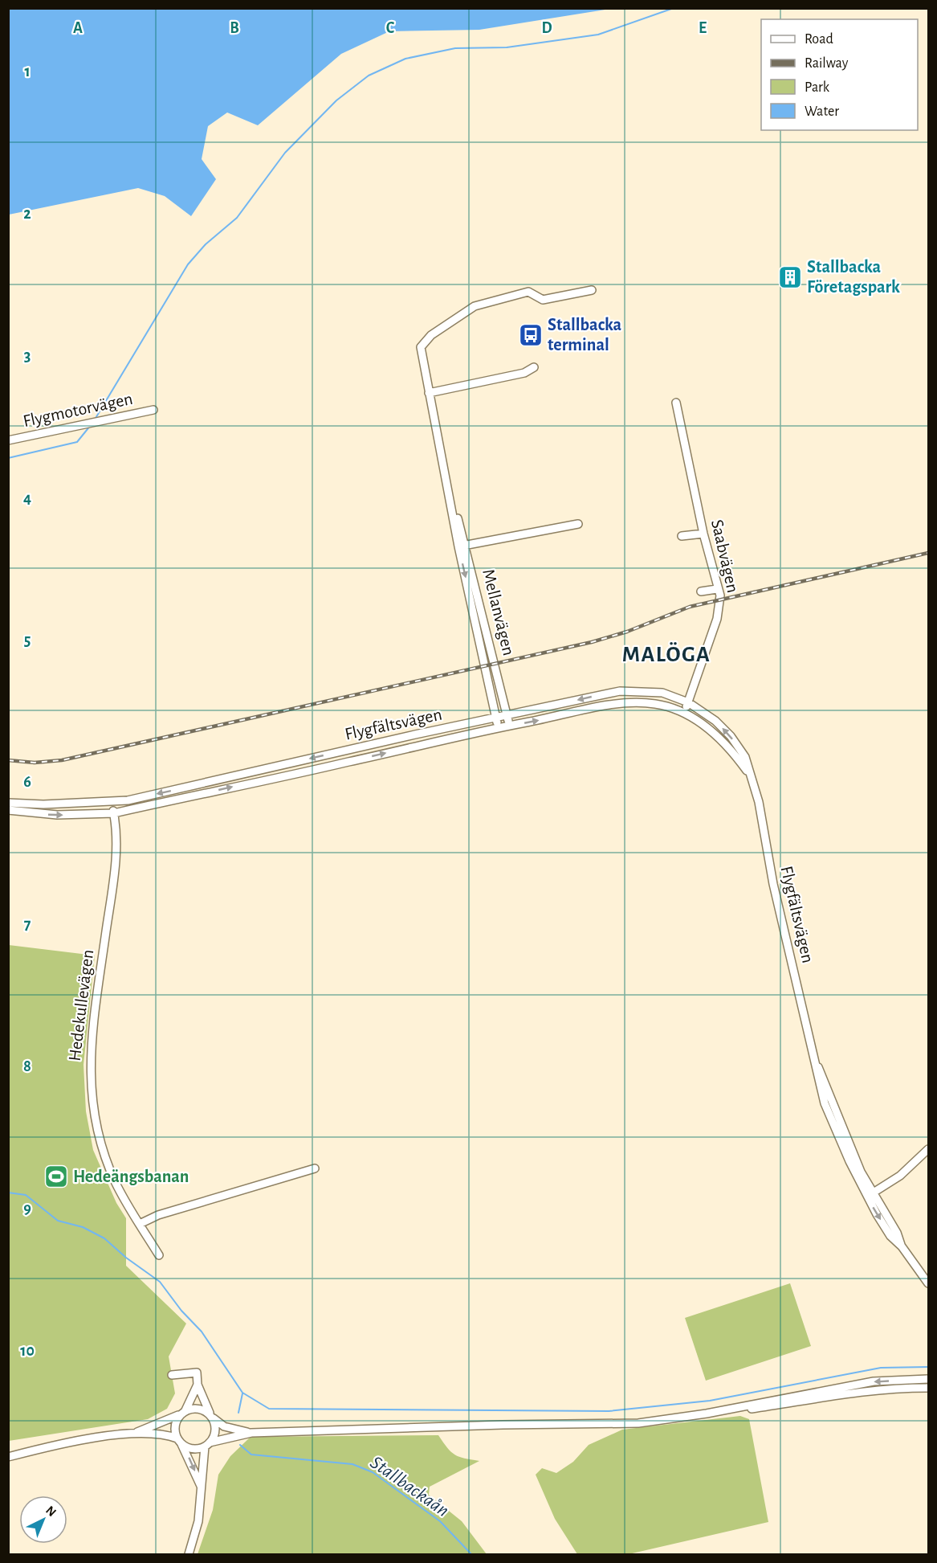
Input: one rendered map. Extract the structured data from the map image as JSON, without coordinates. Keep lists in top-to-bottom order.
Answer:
{
  "streets": {
    "street": [
      "Flygmotorvägen",
      "Saabvägen",
      "Mellanvägen",
      "Flygfältsvägen",
      "Hedekullevägen"
    ]
  },
  "crossings": [
    ["Saabvägen", "Flygfältsvägen"],
    ["Mellanvägen", "Flygfältsvägen"],
    ["Flygfältsvägen", "Hedekullevägen"]
  ],
  "districts": ["MALÖGA"],
  "water": ["Stallbackaån"],
  "places": {
    "building": ["Stallbacka Företagspark"],
    "bus stop": ["Stallbacka terminal"],
    "sports": ["Hedeängsbanan"]
  },
  "legend": [
    "Road",
    "Railway",
    "Park",
    "Water"
  ],
  "north": "top right",
  "grid": {
    "columns": [
      "A",
      "B",
      "C",
      "D",
      "E"
    ],
    "rows": [
      "1",
      "2",
      "3",
      "4",
      "5",
      "6",
      "7",
      "8",
      "9",
      "10"
    ]
  }
}
